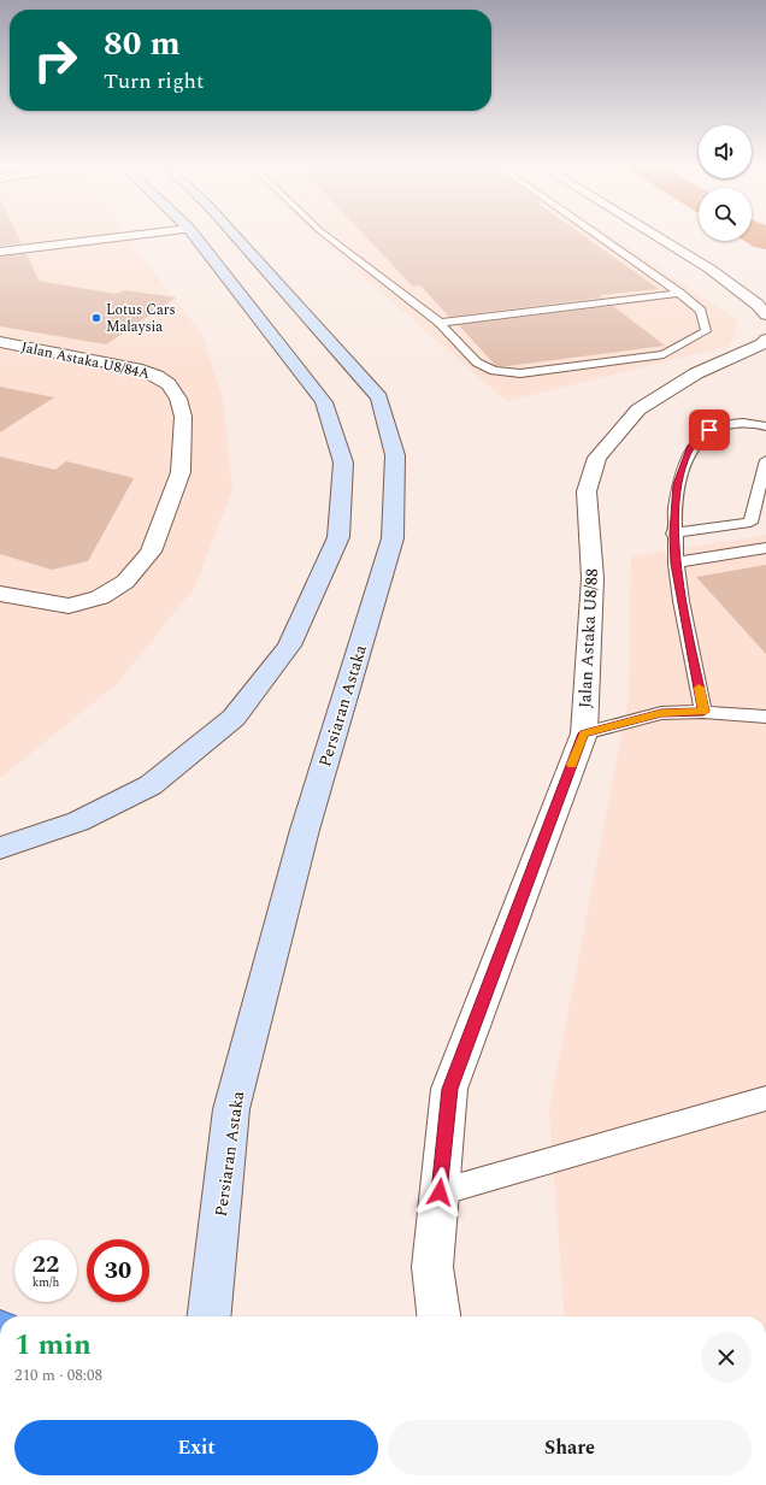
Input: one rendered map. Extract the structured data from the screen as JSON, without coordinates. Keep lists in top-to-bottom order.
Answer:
{
  "streets": {
    "main road": ["Persiaran Astaka"],
    "street": ["Jalan Astaka U8/84A", "Jalan Astaka U8/88"]
  },
  "places": ["Lotus Cars Malaysia"],
  "page": {
    "turn": ["80 m", "Turn right"],
    "speed": "22 km/h",
    "limit": "30",
    "heading": ["1 min", "210 m · 08:08"],
    "buttons": ["Exit", "Share"]
  }
}
